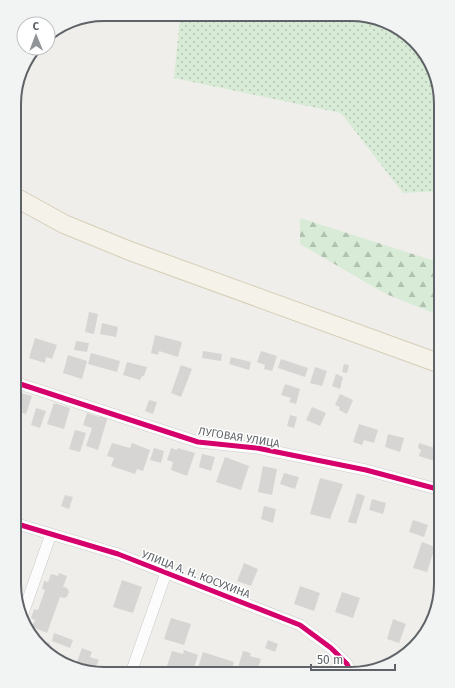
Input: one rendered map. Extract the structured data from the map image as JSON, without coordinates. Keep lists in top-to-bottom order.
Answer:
{
  "streets": {
    "street": ["ЛУГОВАЯ УЛИЦА", "УЛИЦА А. Н. КОСУХИНА"]
  },
  "scale_bar": "50 m",
  "north": "top"
}
